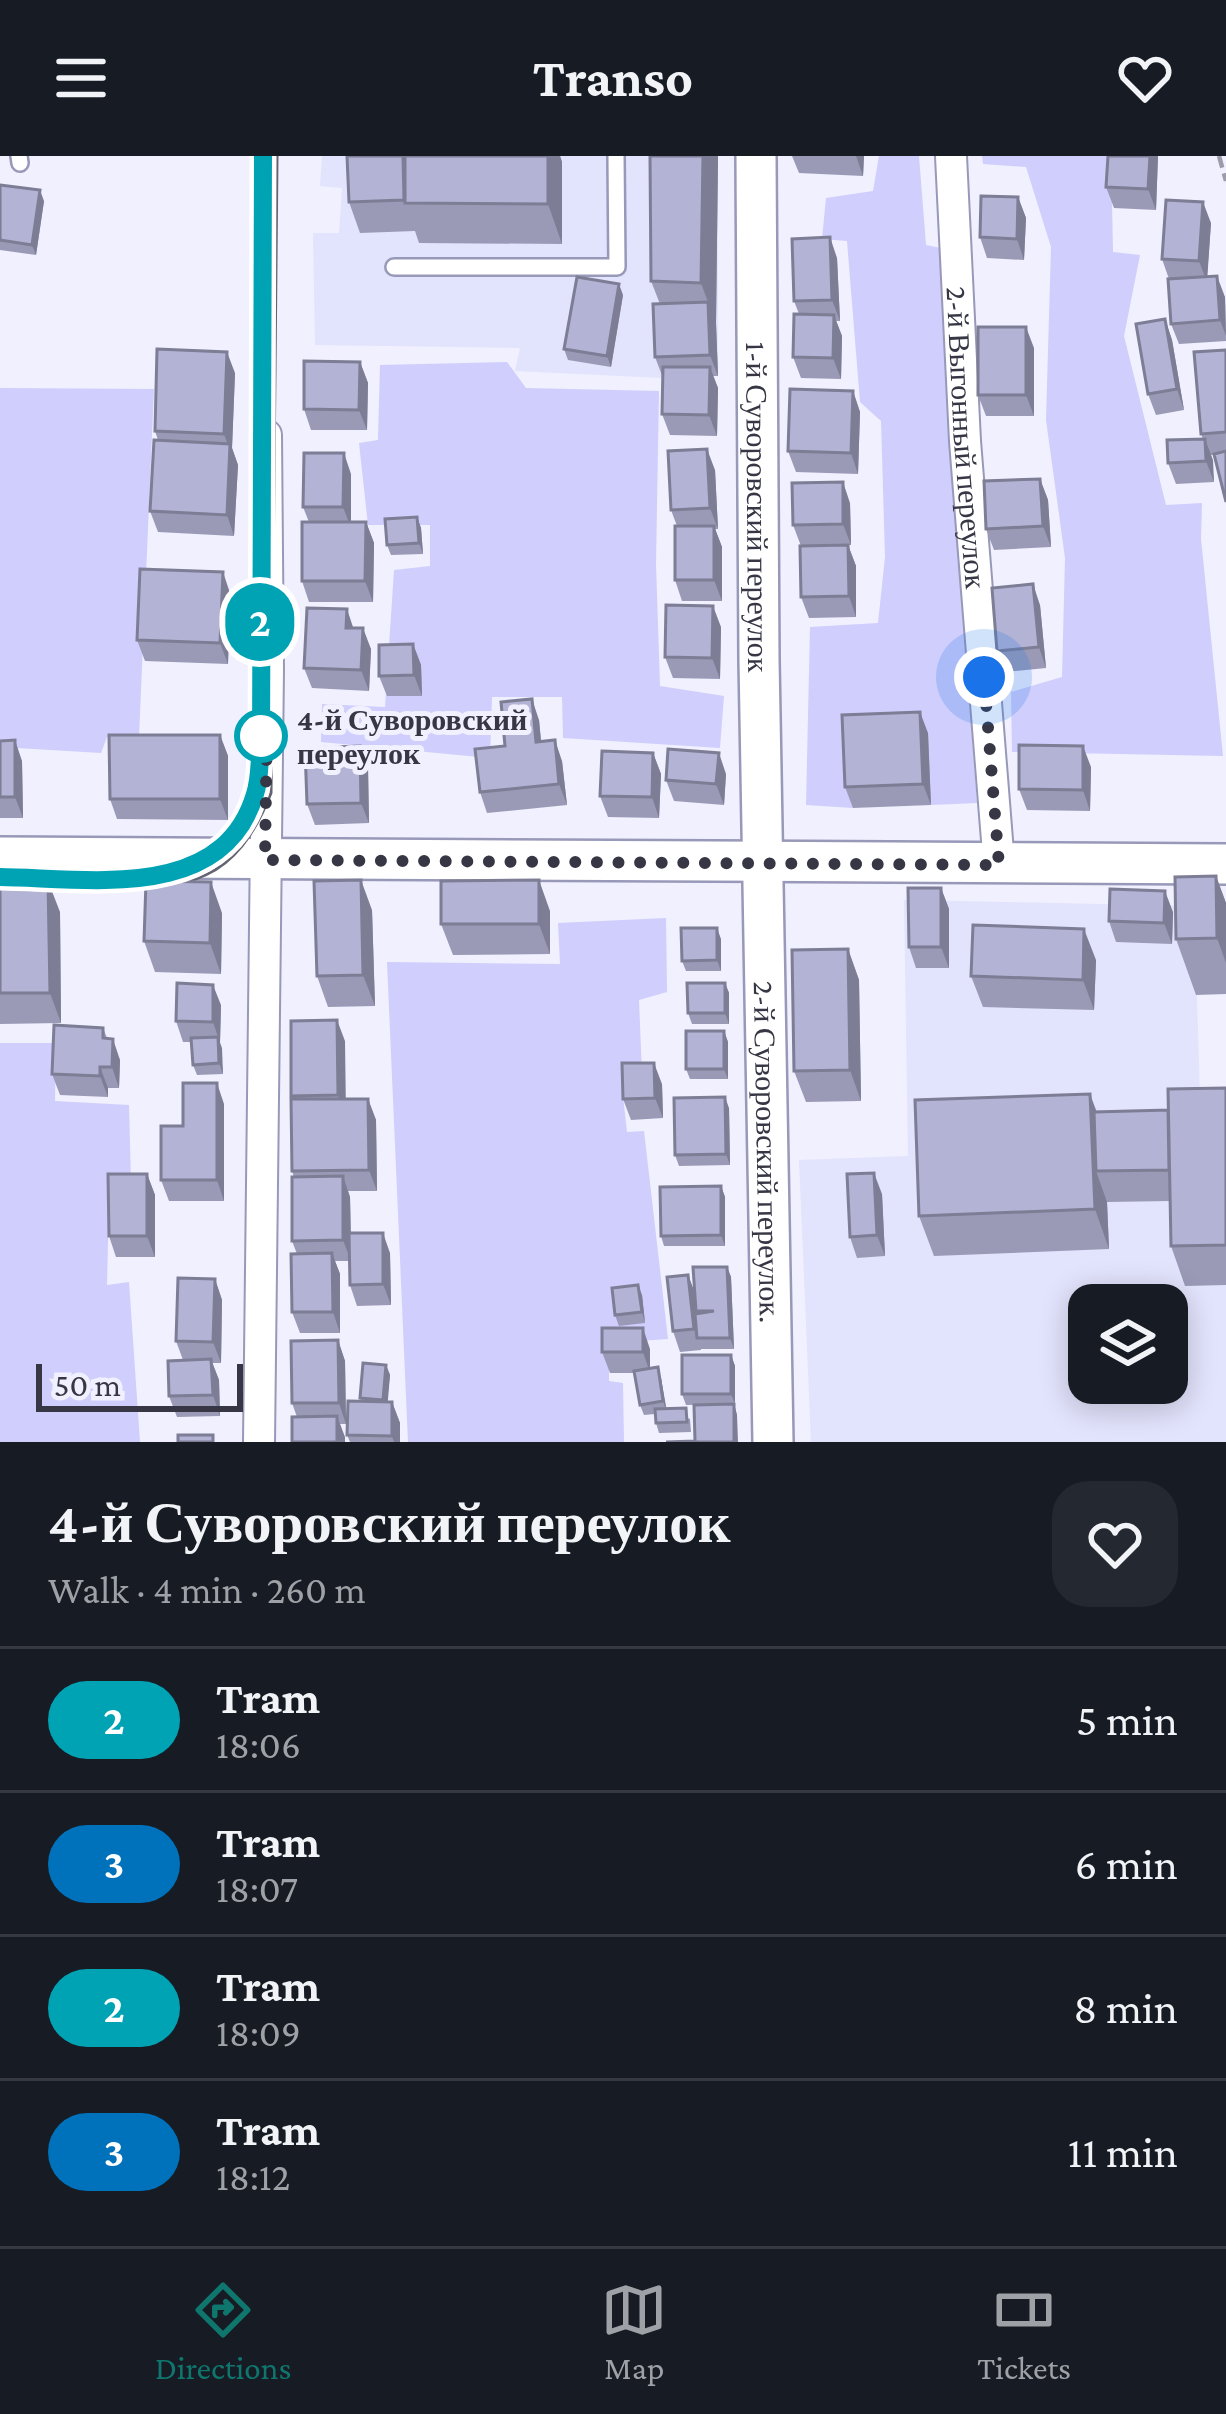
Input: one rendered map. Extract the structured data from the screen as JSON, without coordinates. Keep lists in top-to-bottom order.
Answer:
{
  "streets": {
    "street": ["2-й Выгонный переулок", "1-й Суворовский переулок", "2-й Суворовский переулок."]
  },
  "crossings": [
    ["1-й Суворовский переулок", "2-й Суворовский переулок."]
  ],
  "places": ["4-й Суворовский переулок"],
  "lines": ["tram line 2"],
  "scale_bar": "50 m",
  "page": {
    "header": "Transo",
    "on_map": "2",
    "scale": "50 m",
    "heading": ["4-й Суворовский переулок", "Walk · 4 min · 260 m"],
    "list": [
      {
        "mark": "2",
        "name": "Tram",
        "note": "18:06",
        "value": "5 min"
      },
      {
        "mark": "3",
        "name": "Tram",
        "note": "18:07",
        "value": "6 min"
      },
      {
        "mark": "2",
        "name": "Tram",
        "note": "18:09",
        "value": "8 min"
      },
      {
        "mark": "3",
        "name": "Tram",
        "note": "18:12",
        "value": "11 min"
      }
    ],
    "tabs": ["Directions", "Map", "Tickets"]
  }
}
